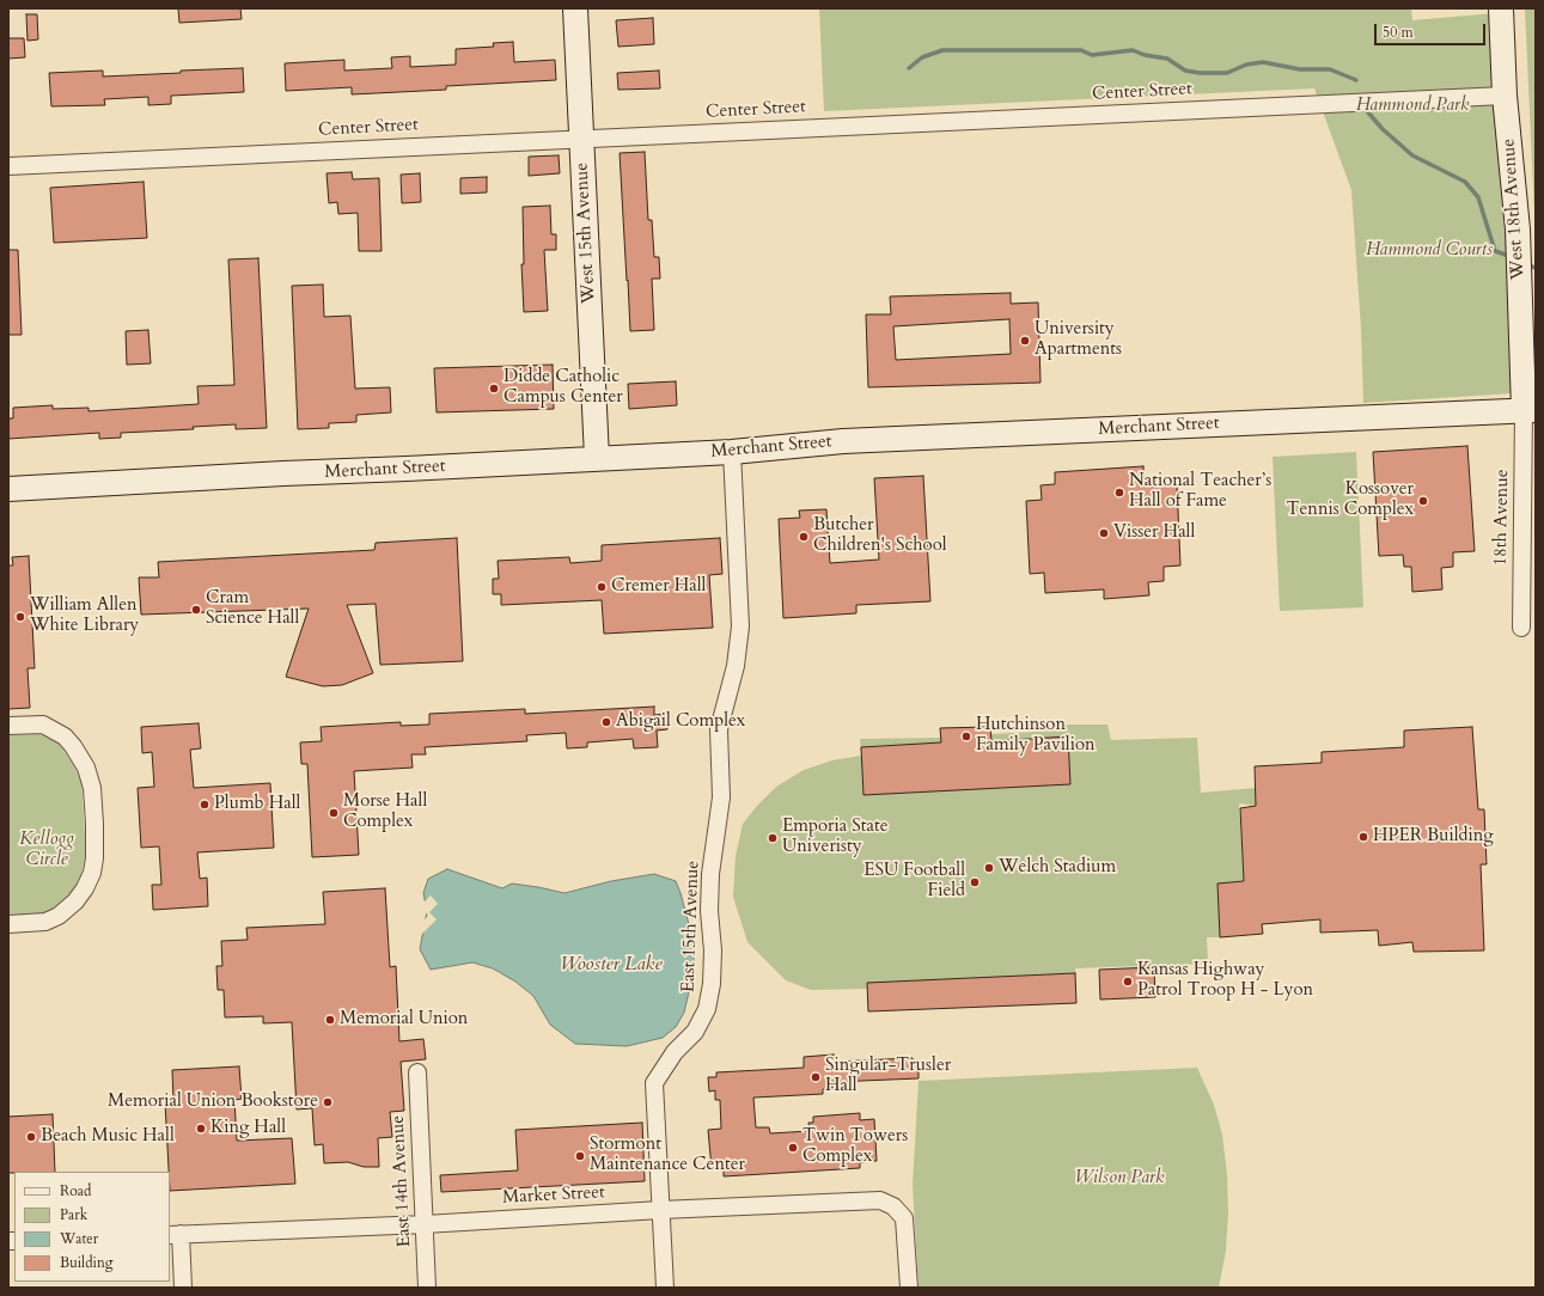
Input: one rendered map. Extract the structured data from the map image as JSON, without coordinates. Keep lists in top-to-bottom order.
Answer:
{
  "streets": {
    "main road": ["West 18th Avenue", "West 15th Avenue", "Merchant Street"],
    "street": [
      "Center Street",
      "18th Avenue",
      "East 15th Avenue",
      "East 14th Avenue",
      "Market Street"
    ]
  },
  "crossings": [
    ["Center Street", "West 18th Avenue"],
    ["Center Street", "West 15th Avenue"],
    ["West 18th Avenue", "Merchant Street"],
    ["West 18th Avenue", "18th Avenue"],
    ["West 15th Avenue", "Merchant Street"],
    ["Merchant Street", "18th Avenue"],
    ["Merchant Street", "East 15th Avenue"],
    ["East 15th Avenue", "Market Street"],
    ["East 14th Avenue", "Market Street"]
  ],
  "water": ["Wooster Lake"],
  "parks": [
    "Hammond Park",
    "Hammond Courts",
    "Kellogg Circle",
    "Wilson Park"
  ],
  "places": [
    "University Apartments",
    "Didde Catholic Campus Center",
    "National Teacher’s Hall of Fame",
    "Kossover Tennis Complex",
    "Visser Hall",
    "Butcher Children's School",
    "Cremer Hall",
    "Cram Science Hall",
    "William Allen White Library",
    "Abigail Complex",
    "Hutchinson Family Pavilion",
    "Plumb Hall",
    "Morse Hall Complex",
    "HPER Building",
    "Emporia State Univeristy",
    "Welch Stadium",
    "ESU Football Field",
    "Kansas Highway Patrol Troop H - Lyon",
    "Memorial Union",
    "Singular-Trusler Hall",
    "Memorial Union Bookstore",
    "King Hall",
    "Beach Music Hall",
    "Twin Towers Complex",
    "Stormont Maintenance Center"
  ],
  "legend": [
    "Road",
    "Park",
    "Water",
    "Building"
  ],
  "scale_bar": "50 m"
}
